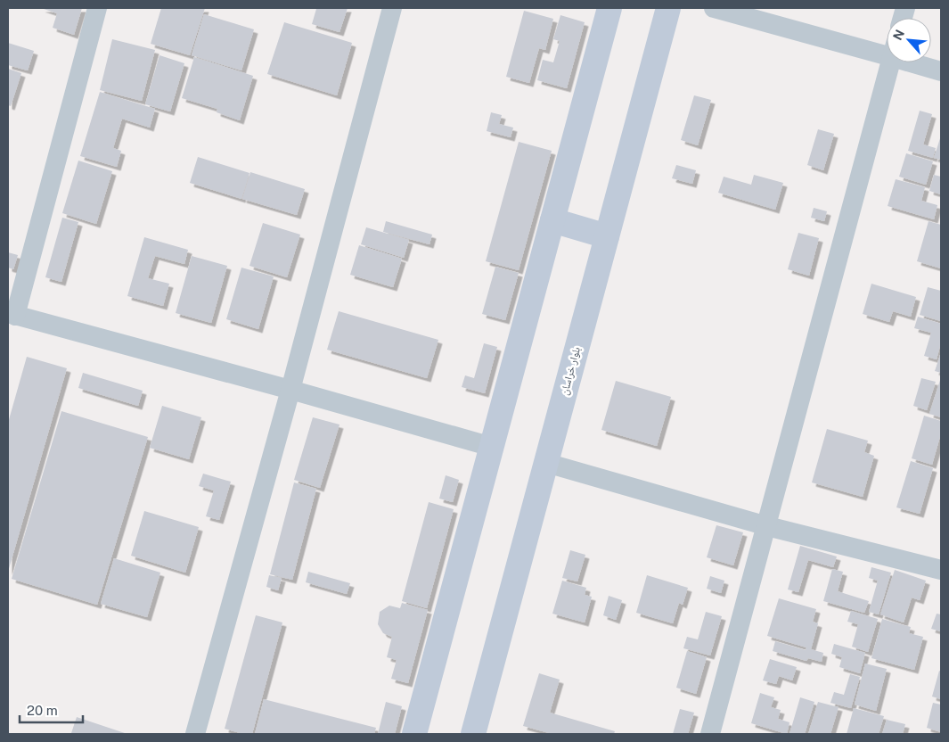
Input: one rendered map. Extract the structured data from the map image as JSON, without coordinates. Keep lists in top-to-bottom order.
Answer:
{
  "streets": {
    "main road": ["بلوار خراسان"]
  },
  "scale_bar": "20 m",
  "north": "top left"
}
